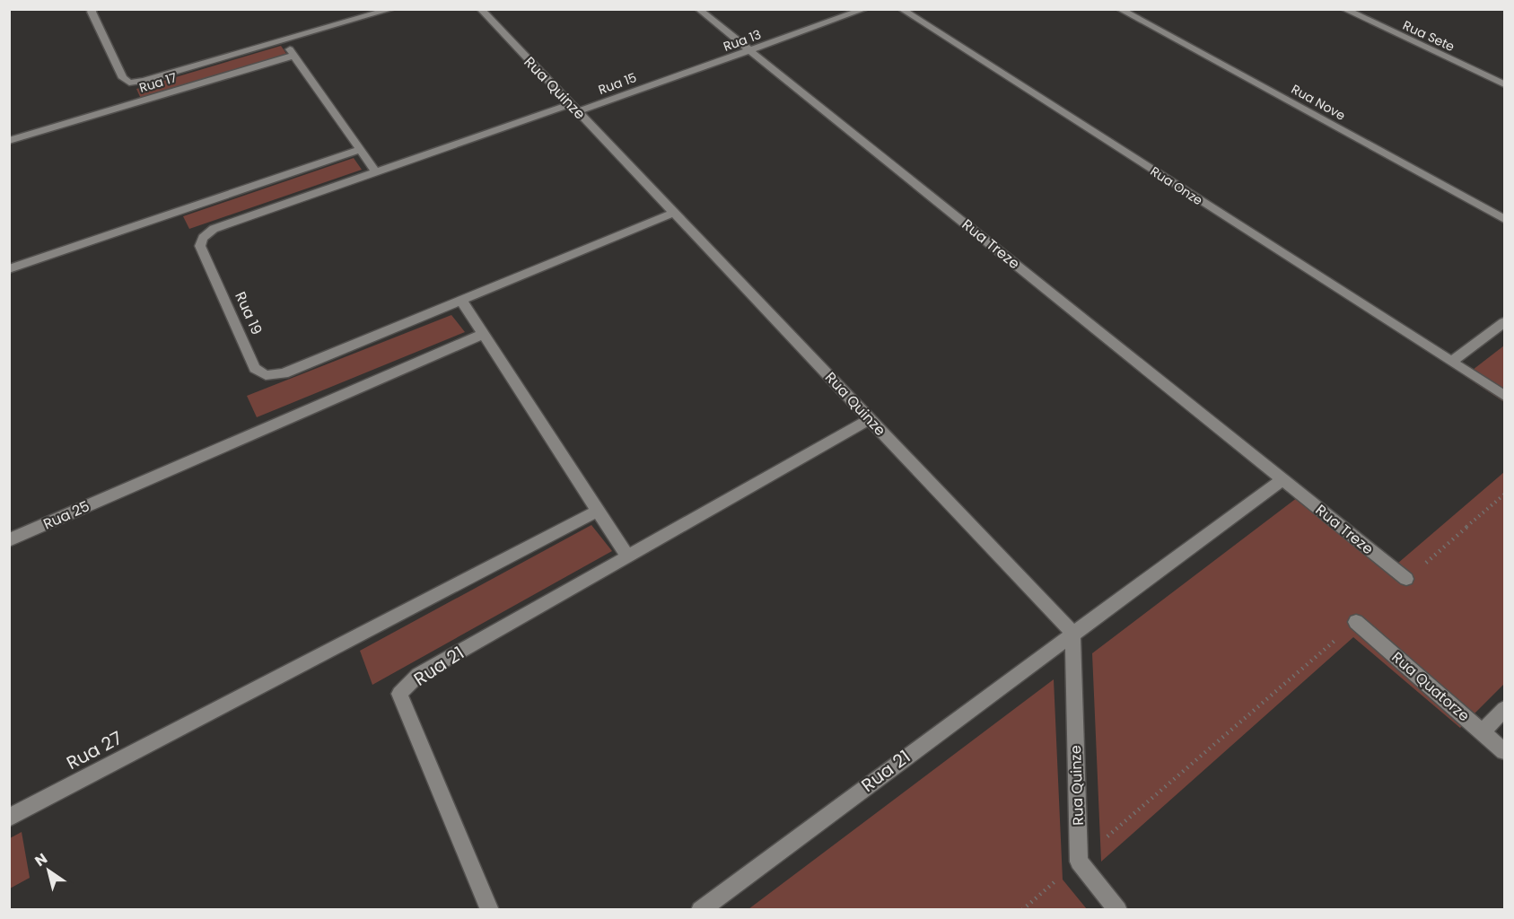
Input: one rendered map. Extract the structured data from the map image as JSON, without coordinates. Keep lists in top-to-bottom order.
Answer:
{
  "streets": {
    "street": [
      "Rua Sete",
      "Rua 13",
      "Rua 17",
      "Rua 15",
      "Rua Quinze",
      "Rua Nove",
      "Rua Onze",
      "Rua Treze",
      "Rua 19",
      "Rua 25",
      "Rua 21",
      "Rua Quatorze",
      "Rua 27"
    ]
  },
  "crossings": [
    ["Rua 13", "Rua 15"],
    ["Rua 13", "Rua Treze"],
    ["Rua 15", "Rua Quinze"],
    ["Rua 15", "Rua 19"],
    ["Rua Quinze", "Rua 19"],
    ["Rua Quinze", "Rua 21"]
  ],
  "north": "top left"
}
